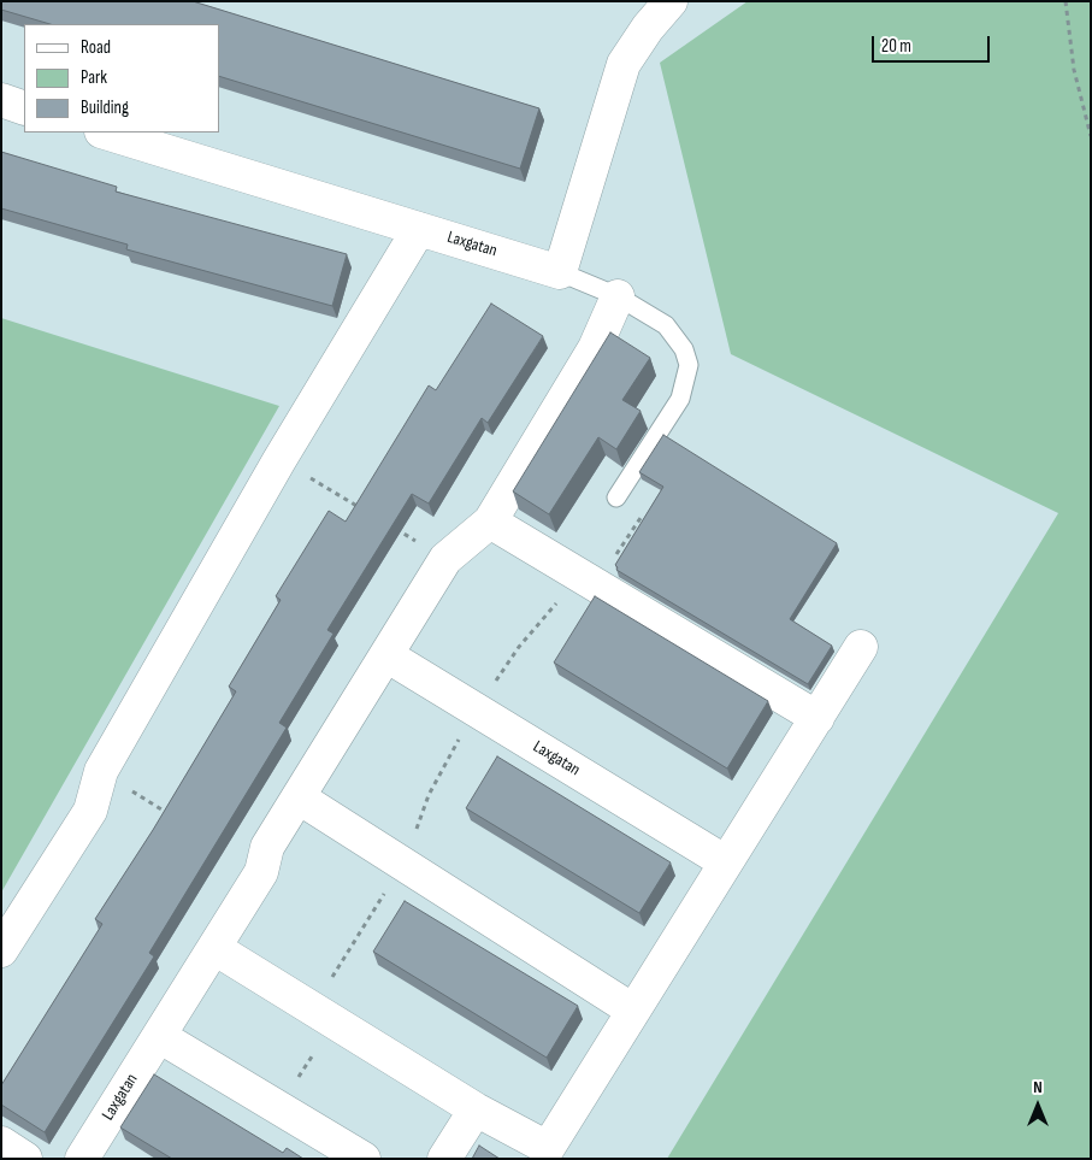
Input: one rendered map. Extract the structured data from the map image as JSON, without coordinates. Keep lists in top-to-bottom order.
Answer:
{
  "streets": {
    "street": ["Laxgatan"]
  },
  "legend": ["Road", "Park", "Building"],
  "scale_bar": "20 m",
  "north": "top"
}
